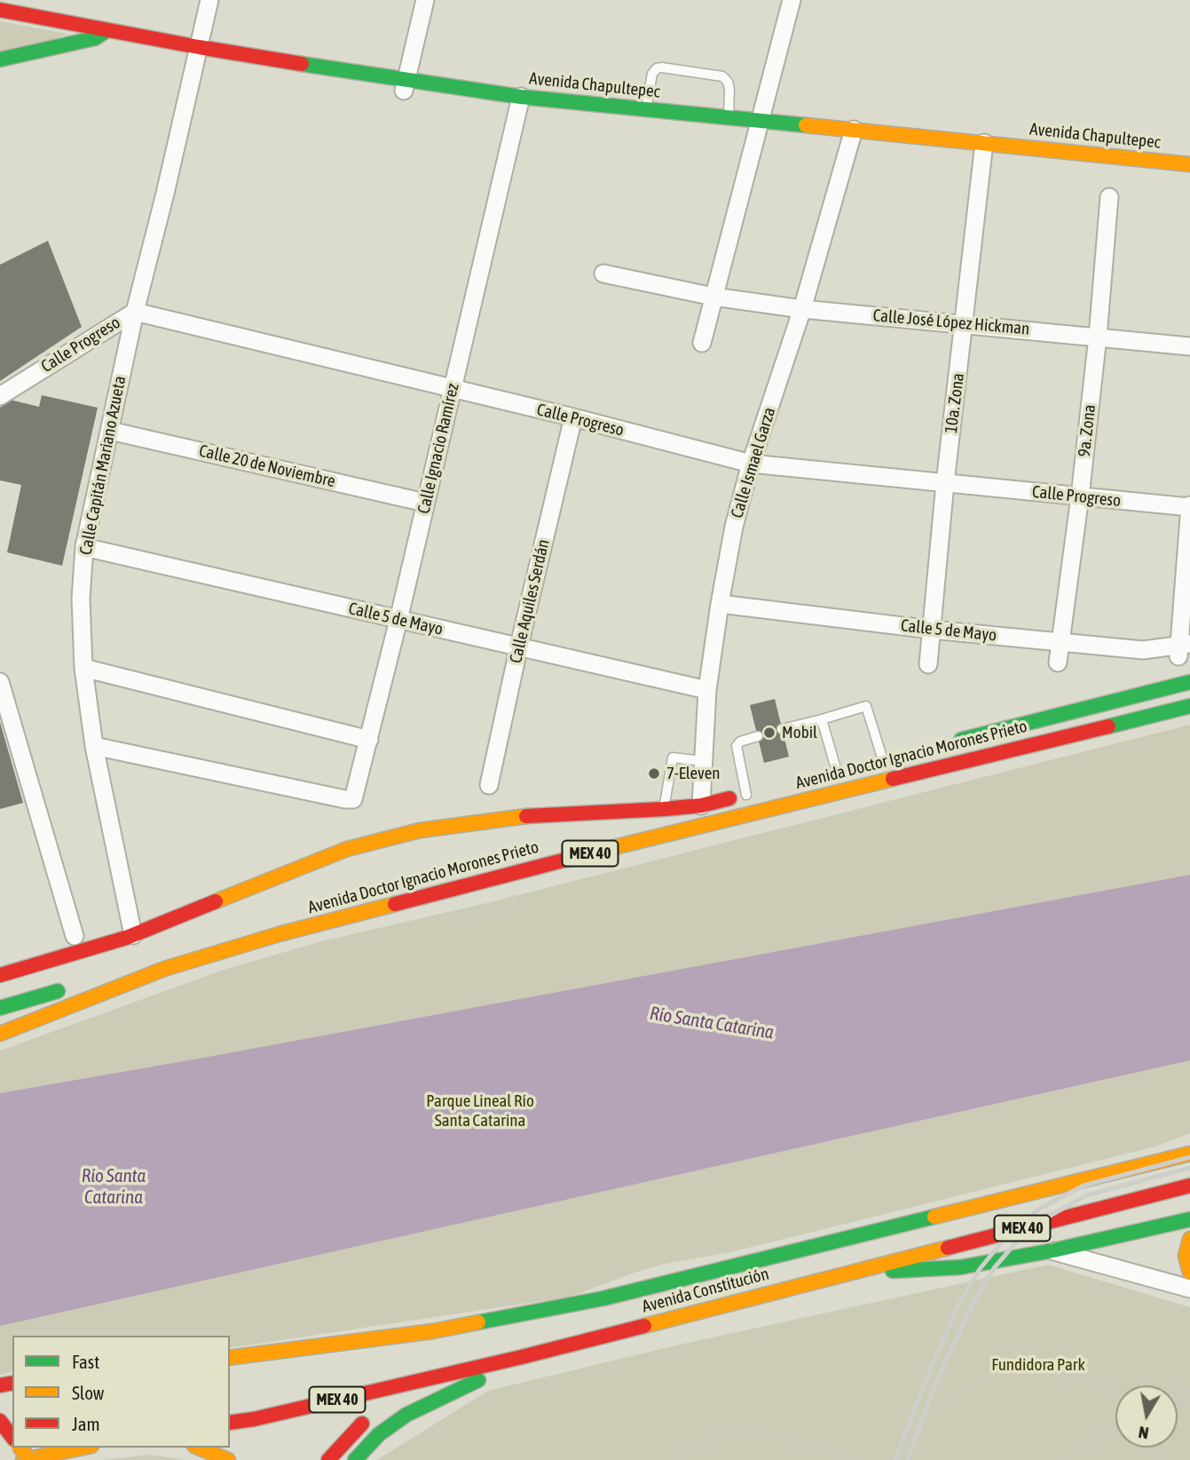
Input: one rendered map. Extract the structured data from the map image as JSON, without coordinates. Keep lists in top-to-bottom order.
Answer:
{
  "streets": {
    "main road": [
      "Avenida Chapultepec",
      "Avenida Doctor Ignacio Morones Prieto",
      "MEX 40",
      "Avenida Constitución"
    ],
    "street": [
      "Calle José López Hickman",
      "Calle Progreso",
      "10a. Zona",
      "9a. Zona",
      "Calle Ignacio Ramírez",
      "Calle Ismael Garza",
      "Calle Capitán Mariano Azueta",
      "Calle 20 de Noviembre",
      "Calle Aquiles Serdán",
      "Calle 5 de Mayo"
    ]
  },
  "crossings": [
    ["Avenida Chapultepec", "10a. Zona"],
    ["Avenida Chapultepec", "Calle Ignacio Ramírez"],
    ["Avenida Chapultepec", "Calle Ismael Garza"],
    ["Avenida Chapultepec", "Calle Capitán Mariano Azueta"],
    ["Calle José López Hickman", "10a. Zona"],
    ["Calle José López Hickman", "9a. Zona"],
    ["Calle José López Hickman", "Calle Ismael Garza"],
    ["Calle Progreso", "10a. Zona"],
    ["Calle Progreso", "9a. Zona"],
    ["Calle Progreso", "Calle Ignacio Ramírez"],
    ["Calle Progreso", "Calle Ismael Garza"],
    ["Calle Progreso", "Calle Capitán Mariano Azueta"],
    ["Calle Progreso", "Calle Aquiles Serdán"],
    ["10a. Zona", "Calle 5 de Mayo"],
    ["9a. Zona", "Calle 5 de Mayo"],
    ["Calle Ignacio Ramírez", "Calle Capitán Mariano Azueta"],
    ["Calle Ignacio Ramírez", "Calle 20 de Noviembre"],
    ["Calle Ignacio Ramírez", "Calle 5 de Mayo"],
    ["Calle Ismael Garza", "Calle 5 de Mayo"],
    ["Calle Ismael Garza", "Avenida Doctor Ignacio Morones Prieto"],
    ["Calle Capitán Mariano Azueta", "Calle 20 de Noviembre"],
    ["Calle Capitán Mariano Azueta", "Calle 5 de Mayo"],
    ["Calle Capitán Mariano Azueta", "Avenida Doctor Ignacio Morones Prieto"],
    ["Calle Aquiles Serdán", "Calle 5 de Mayo"]
  ],
  "water": ["Río Santa Catarina"],
  "parks": ["Parque Lineal Río Santa Catarina", "Fundidora Park"],
  "places": ["Mobil", "7-Eleven"],
  "legend": ["Fast", "Slow", "Jam"],
  "north": "bottom"
}
